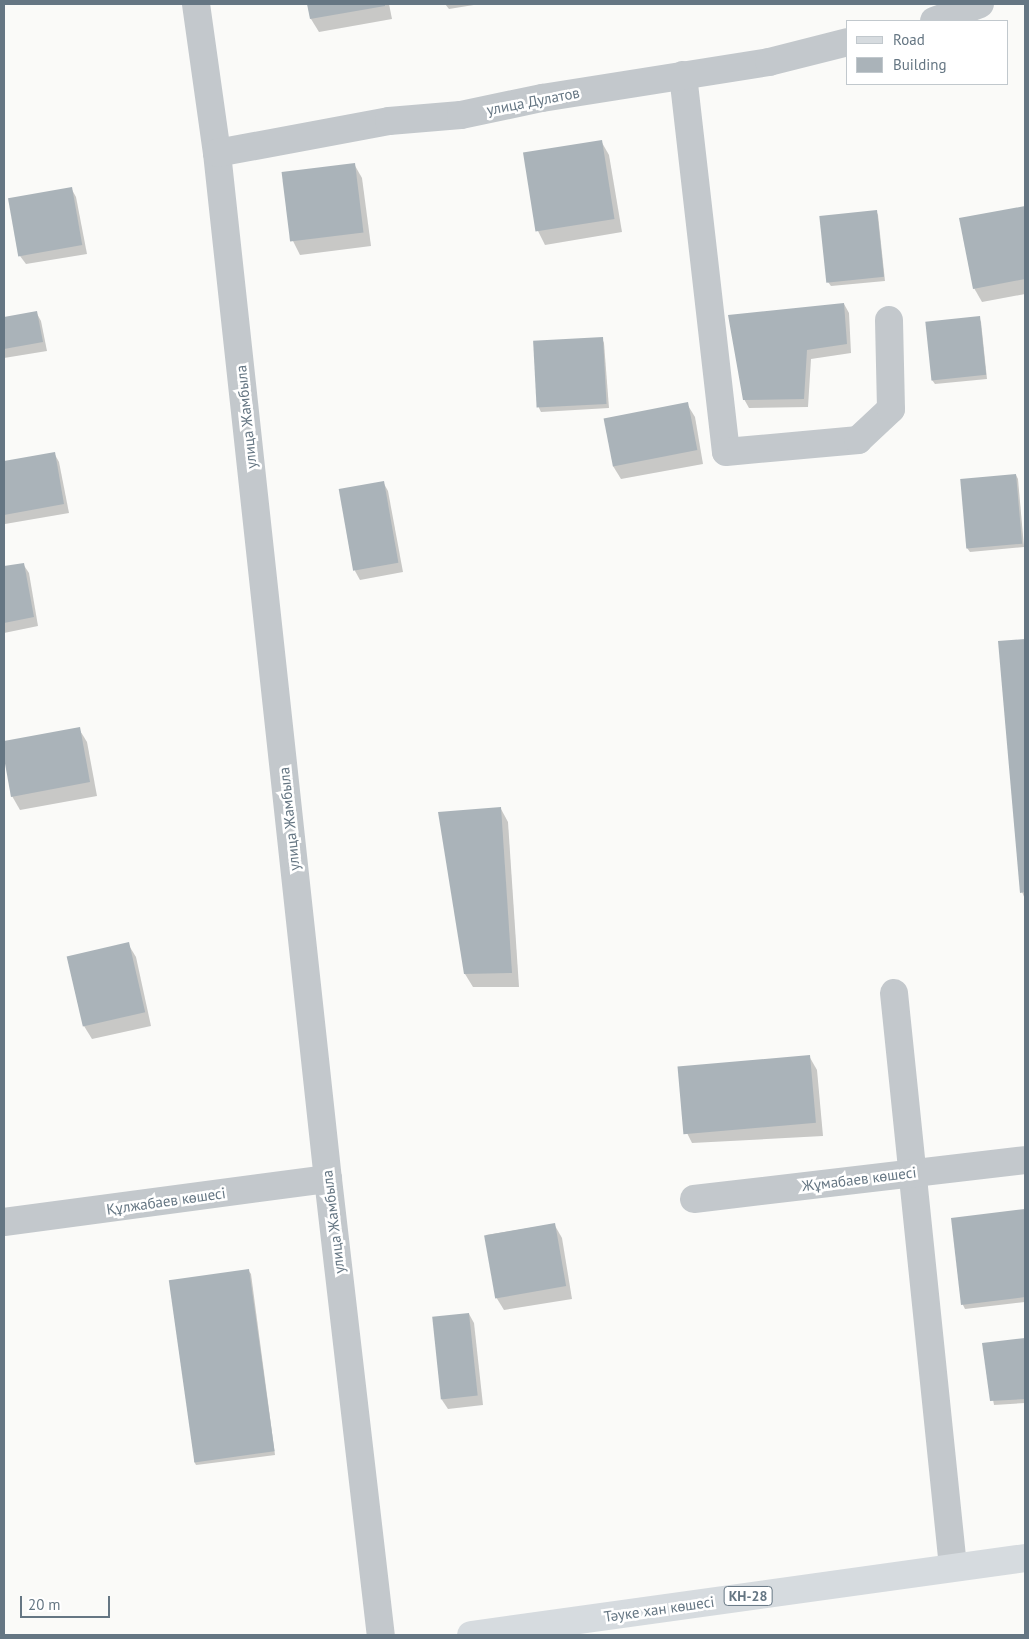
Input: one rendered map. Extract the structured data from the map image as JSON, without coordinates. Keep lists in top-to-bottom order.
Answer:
{
  "streets": {
    "main road": ["КН-28", "Тәуке хан көшесі"],
    "street": [
      "улица Дулатов",
      "улица Жамбыла",
      "Жұмабаев көшесі",
      "Құлжабаев көшесі"
    ]
  },
  "crossings": [
    ["улица Дулатов", "улица Жамбыла"],
    ["улица Жамбыла", "Құлжабаев көшесі"]
  ],
  "legend": ["Road", "Building"],
  "scale_bar": "20 m"
}
